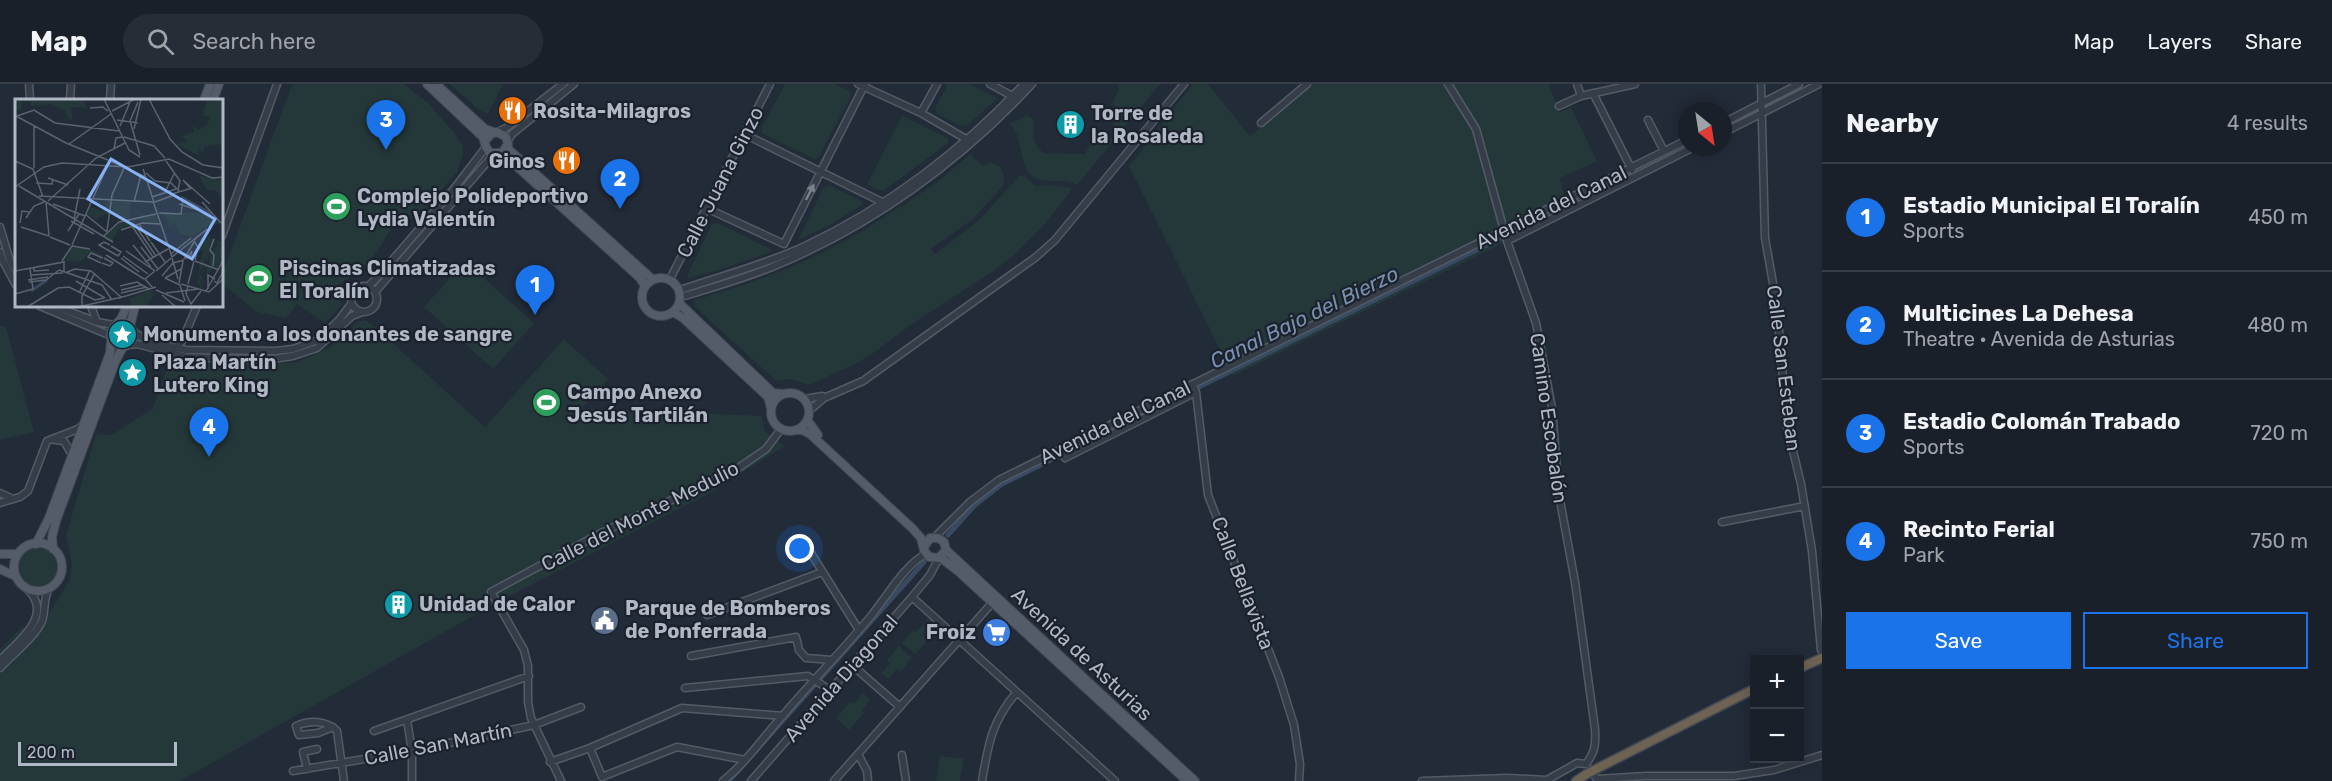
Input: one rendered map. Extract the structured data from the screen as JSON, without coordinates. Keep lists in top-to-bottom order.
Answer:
{
  "streets": {
    "main road": ["Avenida de Asturias"],
    "street": [
      "Calle Juana Ginzo",
      "Avenida del Canal",
      "Calle San Esteban",
      "Camino Escobalón",
      "Calle del Monte Medulio",
      "Calle Bellavista",
      "Avenida Diagonal",
      "Calle San Martín"
    ]
  },
  "crossings": [
    ["Avenida del Canal", "Camino Escobalón"],
    ["Avenida del Canal", "Calle Bellavista"],
    ["Avenida de Asturias", "Avenida Diagonal"]
  ],
  "water": ["Canal Bajo del Bierzo"],
  "places": {
    "restaurant": ["Rosita-Milagros", "Ginos"],
    "building": ["Torre de la Rosaleda", "Unidad de Calor"],
    "sports": ["Complejo Polideportivo Lydia Valentín", "Piscinas Climatizadas El Toralín", "Campo Anexo Jesús Tartilán"],
    "place": ["Monumento a los donantes de sangre", "Plaza Martín Lutero King"],
    "public building": ["Parque de Bomberos de Ponferrada"],
    "supermarket": ["Froiz"]
  },
  "scale_bar": "200 m",
  "north": "bottom right",
  "page": {
    "header": "Map",
    "search": "Search here",
    "nav": ["Map", "Layers", "Share"],
    "heading": ["Nearby", "4 results"],
    "pins": [
      "3",
      "2",
      "1",
      "4"
    ],
    "list": [
      {
        "mark": "1",
        "name": "Estadio Municipal El Toralín",
        "note": "Sports",
        "value": "450 m"
      },
      {
        "mark": "2",
        "name": "Multicines La Dehesa",
        "note": "Theatre · Avenida de Asturias",
        "value": "480 m"
      },
      {
        "mark": "3",
        "name": "Estadio Colomán Trabado",
        "note": "Sports",
        "value": "720 m"
      },
      {
        "mark": "4",
        "name": "Recinto Ferial",
        "note": "Park",
        "value": "750 m"
      }
    ],
    "buttons": ["Save", "Share"],
    "map_buttons": ["+", "−"],
    "scale": "200 m"
  }
}
